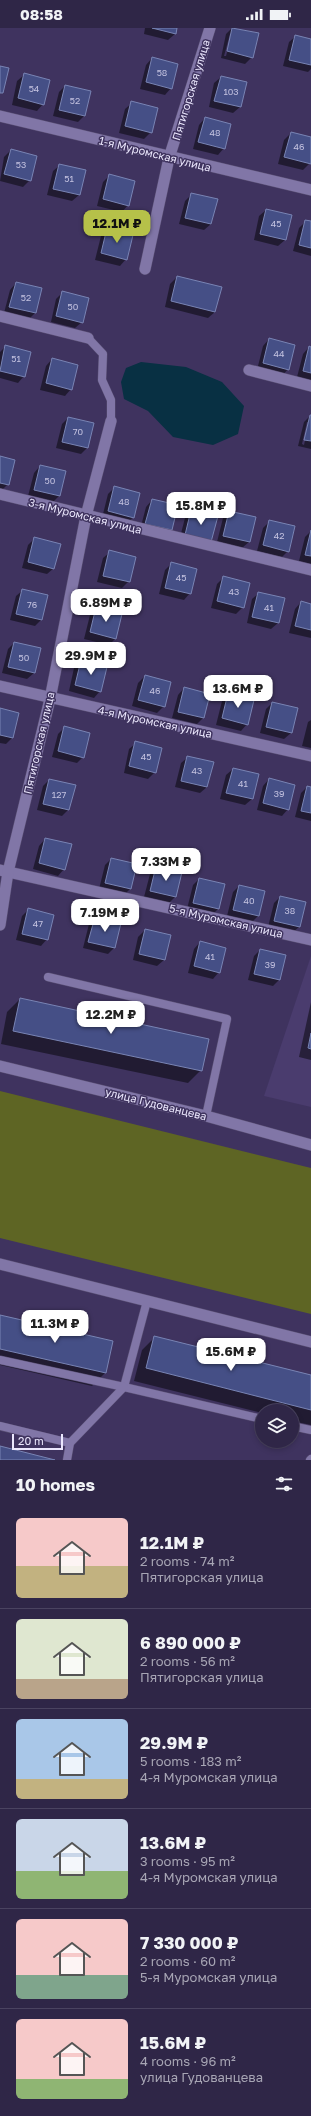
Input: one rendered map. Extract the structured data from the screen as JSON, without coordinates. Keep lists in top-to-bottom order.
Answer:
{
  "streets": {
    "street": [
      "Пятигорская улица",
      "1-я Муромская улица",
      "3-я Муромская улица",
      "4-я Муромская улица",
      "5-я Муромская улица",
      "улица Гудованцева"
    ]
  },
  "crossings": [
    ["Пятигорская улица", "1-я Муромская улица"],
    ["Пятигорская улица", "3-я Муромская улица"],
    ["Пятигорская улица", "4-я Муромская улица"],
    ["Пятигорская улица", "5-я Муромская улица"]
  ],
  "house_numbers": [
    "58",
    "54",
    "103",
    "52",
    "48",
    "46",
    "53",
    "51",
    "45",
    "52",
    "50",
    "44",
    "51",
    "70",
    "50",
    "48",
    "42",
    "45",
    "43",
    "76",
    "41",
    "50",
    "46",
    "45",
    "43",
    "41",
    "39",
    "127",
    "40",
    "38",
    "47",
    "41",
    "39"
  ],
  "scale_bar": "20 m",
  "page": {
    "status": "08:58",
    "price": [
      "12.1M ₽",
      "15.8M ₽",
      "6.89M ₽",
      "29.9M ₽",
      "13.6M ₽",
      "7.33M ₽",
      "7.19M ₽",
      "12.2M ₽",
      "11.3M ₽",
      "15.6M ₽"
    ],
    "scale": "20 m",
    "heading": "10 homes",
    "list": [
      {
        "name": "12.1M ₽",
        "note": "2 rooms · 74 m² · Пятигорская улица"
      },
      {
        "name": "6 890 000 ₽",
        "note": "2 rooms · 56 m² · Пятигорская улица"
      },
      {
        "name": "29.9M ₽",
        "note": "5 rooms · 183 m² · 4-я Муромская улица"
      },
      {
        "name": "13.6M ₽",
        "note": "3 rooms · 95 m² · 4-я Муромская улица"
      },
      {
        "name": "7 330 000 ₽",
        "note": "2 rooms · 60 m² · 5-я Муромская улица"
      },
      {
        "name": "15.6M ₽",
        "note": "4 rooms · 96 m² · улица Гудованцева"
      }
    ]
  }
}
